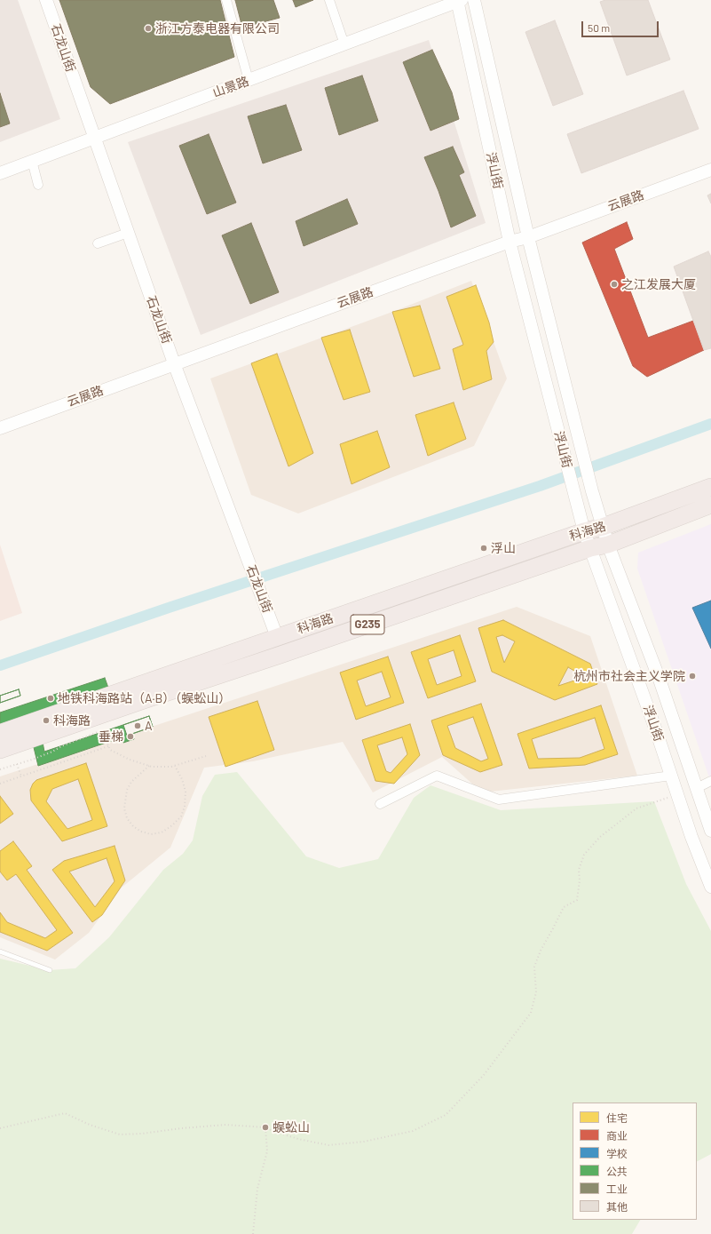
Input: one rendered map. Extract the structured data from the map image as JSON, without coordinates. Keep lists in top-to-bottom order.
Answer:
{
  "streets": {
    "highway": ["科海路", "G235"],
    "street": [
      "石龙山街",
      "山景路",
      "浮山街",
      "云展路"
    ]
  },
  "crossings": [
    ["石龙山街", "山景路"],
    ["石龙山街", "云展路"],
    ["石龙山街", "科海路"],
    ["山景路", "浮山街"],
    ["浮山街", "云展路"],
    ["浮山街", "科海路"]
  ],
  "places": [
    "浙江方泰电器有限公司",
    "之江发展大厦",
    "浮山",
    "杭州市社会主义学院",
    "地铁科海路站（A·B）（蜈蚣山）",
    "科海路",
    "A",
    "垂梯",
    "蜈蚣山"
  ],
  "legend": [
    "住宅",
    "商业",
    "学校",
    "公共",
    "工业",
    "其他"
  ],
  "scale_bar": "50 m"
}
